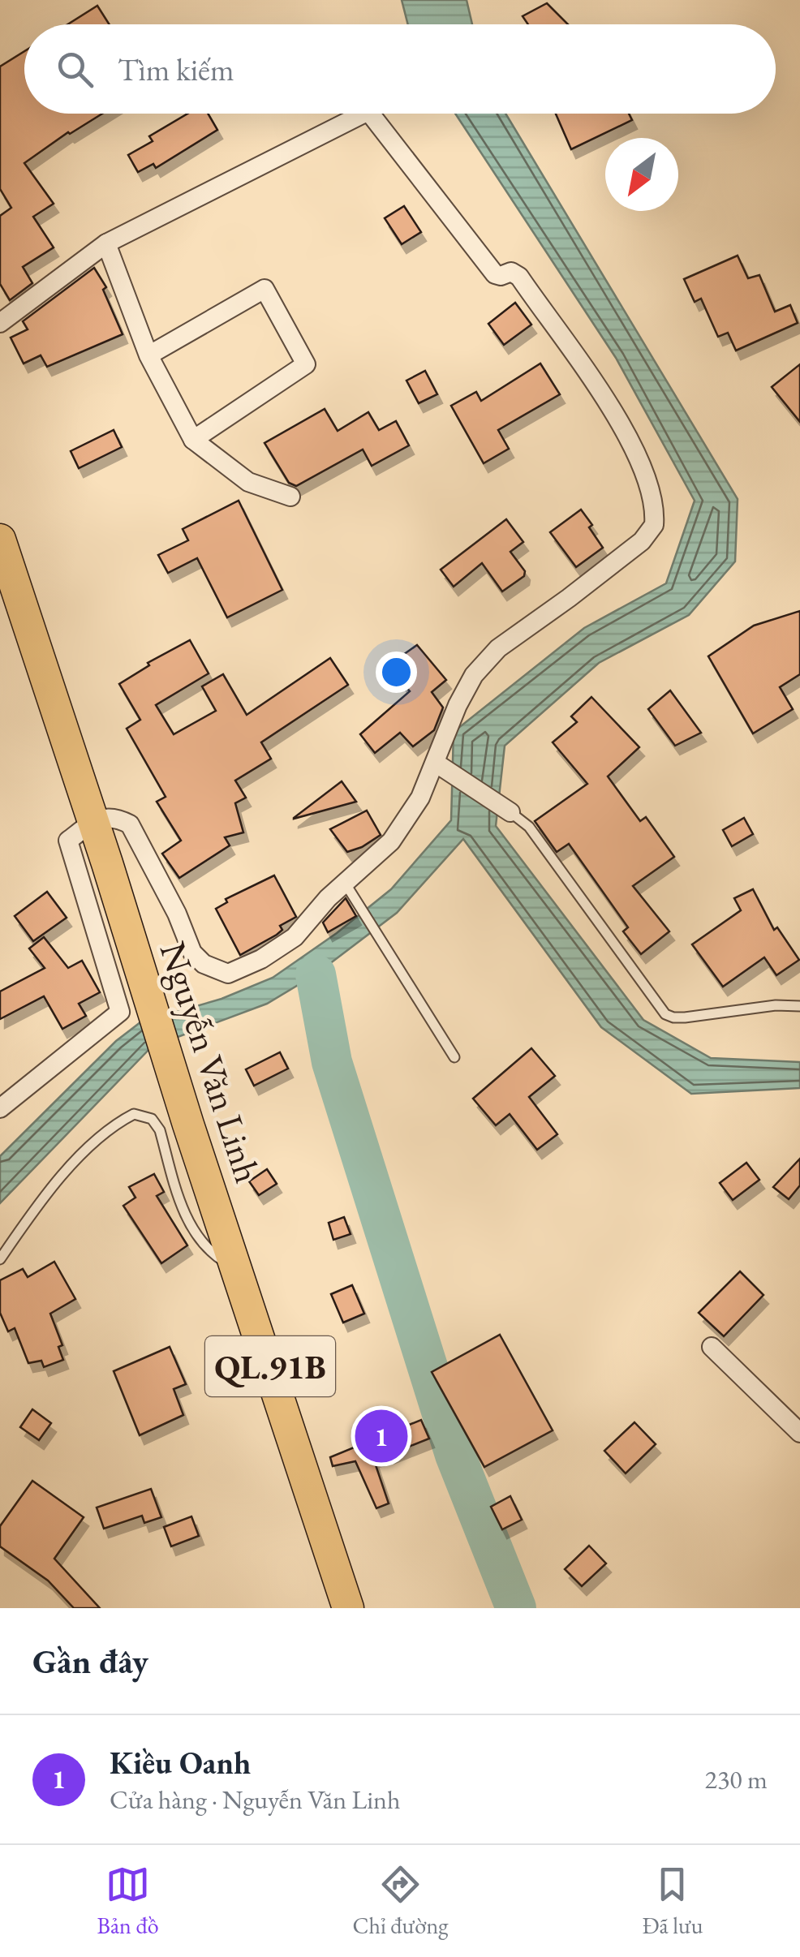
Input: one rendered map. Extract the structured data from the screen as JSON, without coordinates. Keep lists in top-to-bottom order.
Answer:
{
  "streets": {
    "highway": ["Nguyễn Văn Linh", "QL.91B"]
  },
  "north": "bottom left",
  "page": {
    "search": "Tìm kiếm",
    "pins": "1",
    "heading": "Gần đây",
    "list": [
      {
        "mark": "1",
        "name": "Kiều Oanh",
        "note": "Cửa hàng · Nguyễn Văn Linh",
        "value": "230 m"
      }
    ],
    "nav": ["Bản đồ", "Chỉ đường", "Đã lưu"]
  }
}
